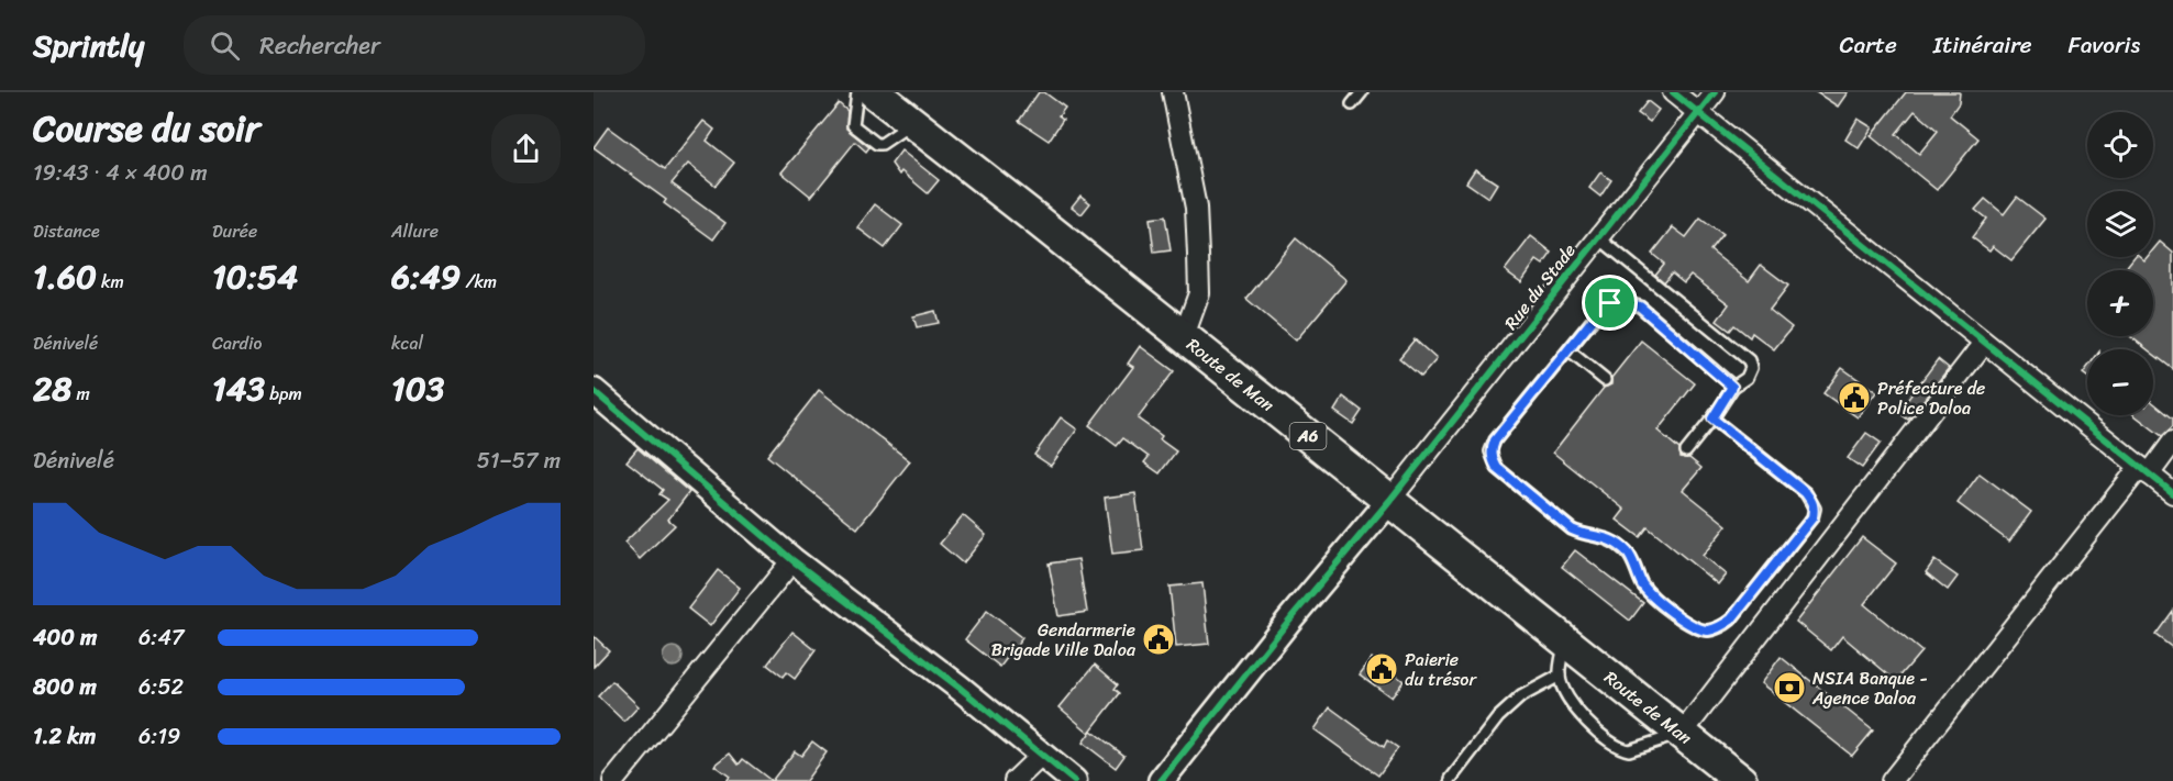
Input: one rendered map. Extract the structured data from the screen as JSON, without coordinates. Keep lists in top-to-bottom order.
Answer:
{
  "streets": {
    "highway": ["Route de Man", "A6"],
    "street": ["Rue du Stade"]
  },
  "crossings": [
    ["Rue du Stade", "Route de Man"]
  ],
  "places": {
    "public building": ["Préfecture de Police Daloa", "Gendarmerie Brigade Ville Daloa", "Paierie du trésor"],
    "bank": ["NSIA Banque - Agence Daloa"]
  },
  "page": {
    "header": "Sprintly",
    "search": "Rechercher",
    "nav": ["Carte", "Itinéraire", "Favoris"],
    "heading": ["Course du soir", "19:43 · 4 × 400 m"],
    "map_buttons": ["+", "−"],
    "stats": [
      ["Distance", "1.60 km"],
      ["Durée", "10:54"],
      ["Allure", "6:49 /km"],
      ["Dénivelé", "28 m"],
      ["Cardio", "143 bpm"],
      ["kcal", "103"]
    ],
    "chart": ["Dénivelé", "51–57 m"],
    "list": [
      {
        "name": "400 m",
        "note": "6:47"
      },
      {
        "name": "800 m",
        "note": "6:52"
      },
      {
        "name": "1.2 km",
        "note": "6:19"
      }
    ]
  }
}
